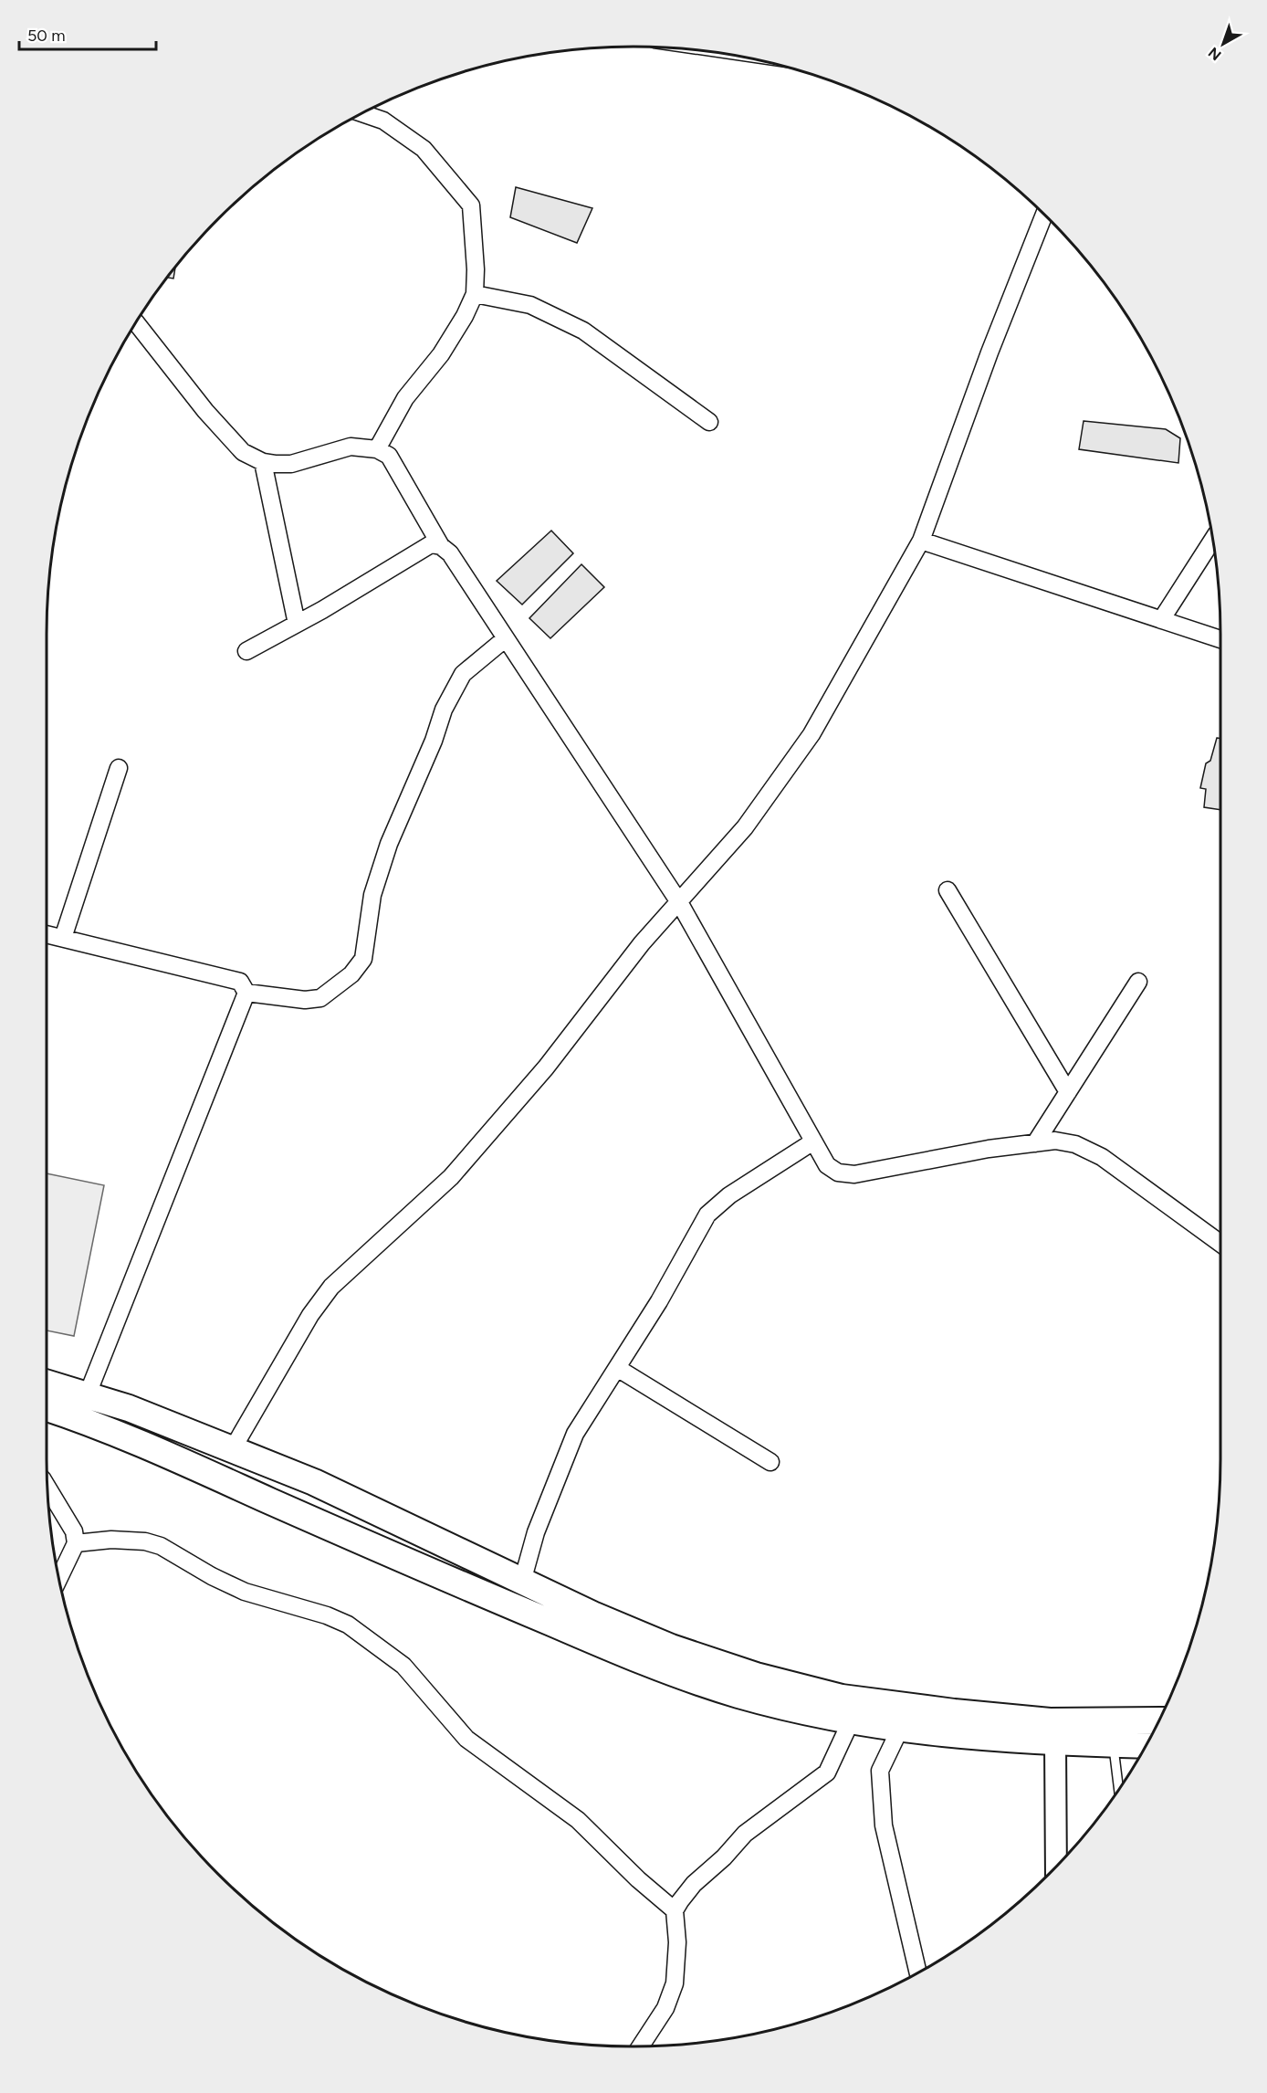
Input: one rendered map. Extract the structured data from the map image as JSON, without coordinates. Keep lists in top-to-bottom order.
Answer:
{
  "scale_bar": "50 m",
  "north": "bottom left"
}
